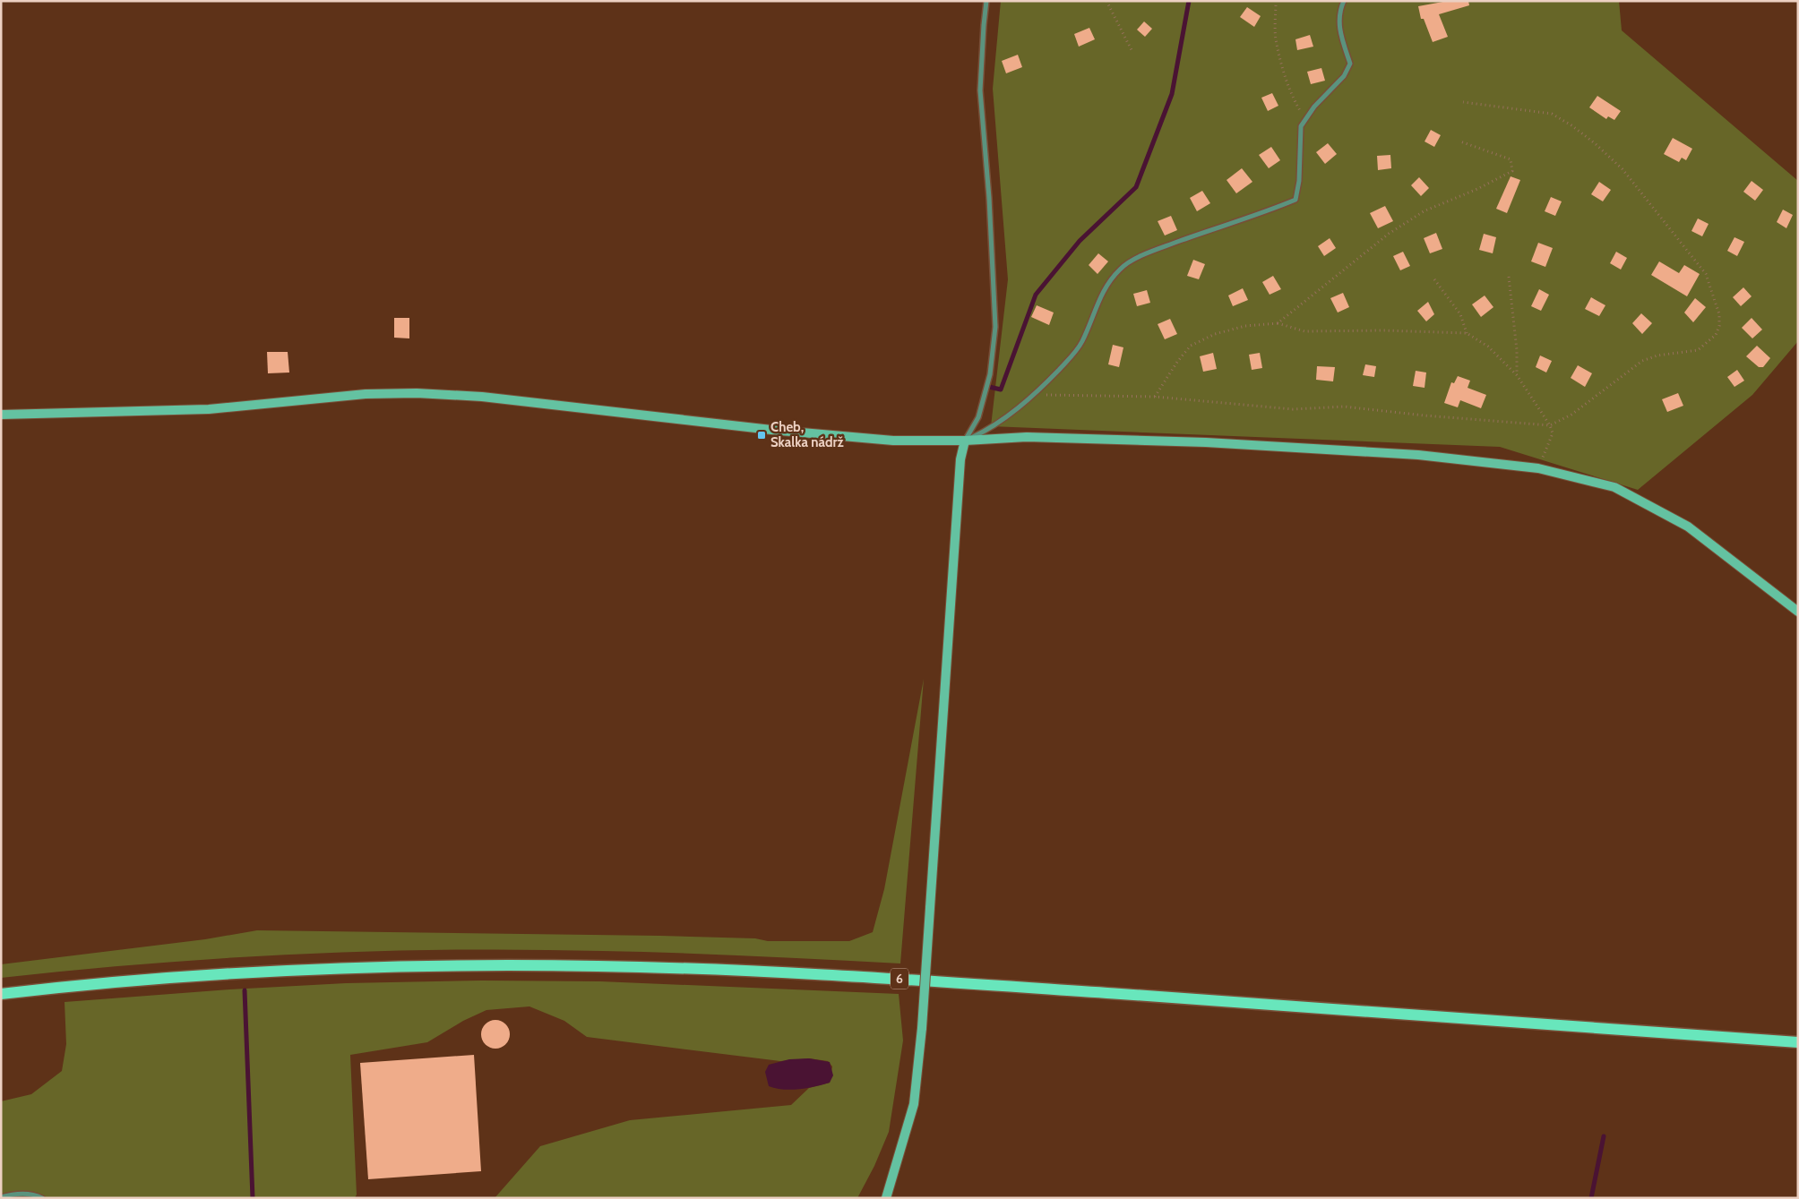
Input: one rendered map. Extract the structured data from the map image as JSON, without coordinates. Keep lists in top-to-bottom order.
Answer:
{
  "streets": {
    "main road": ["6"]
  },
  "places": {
    "transit": ["Cheb, Skalka nádrž"]
  }
}
